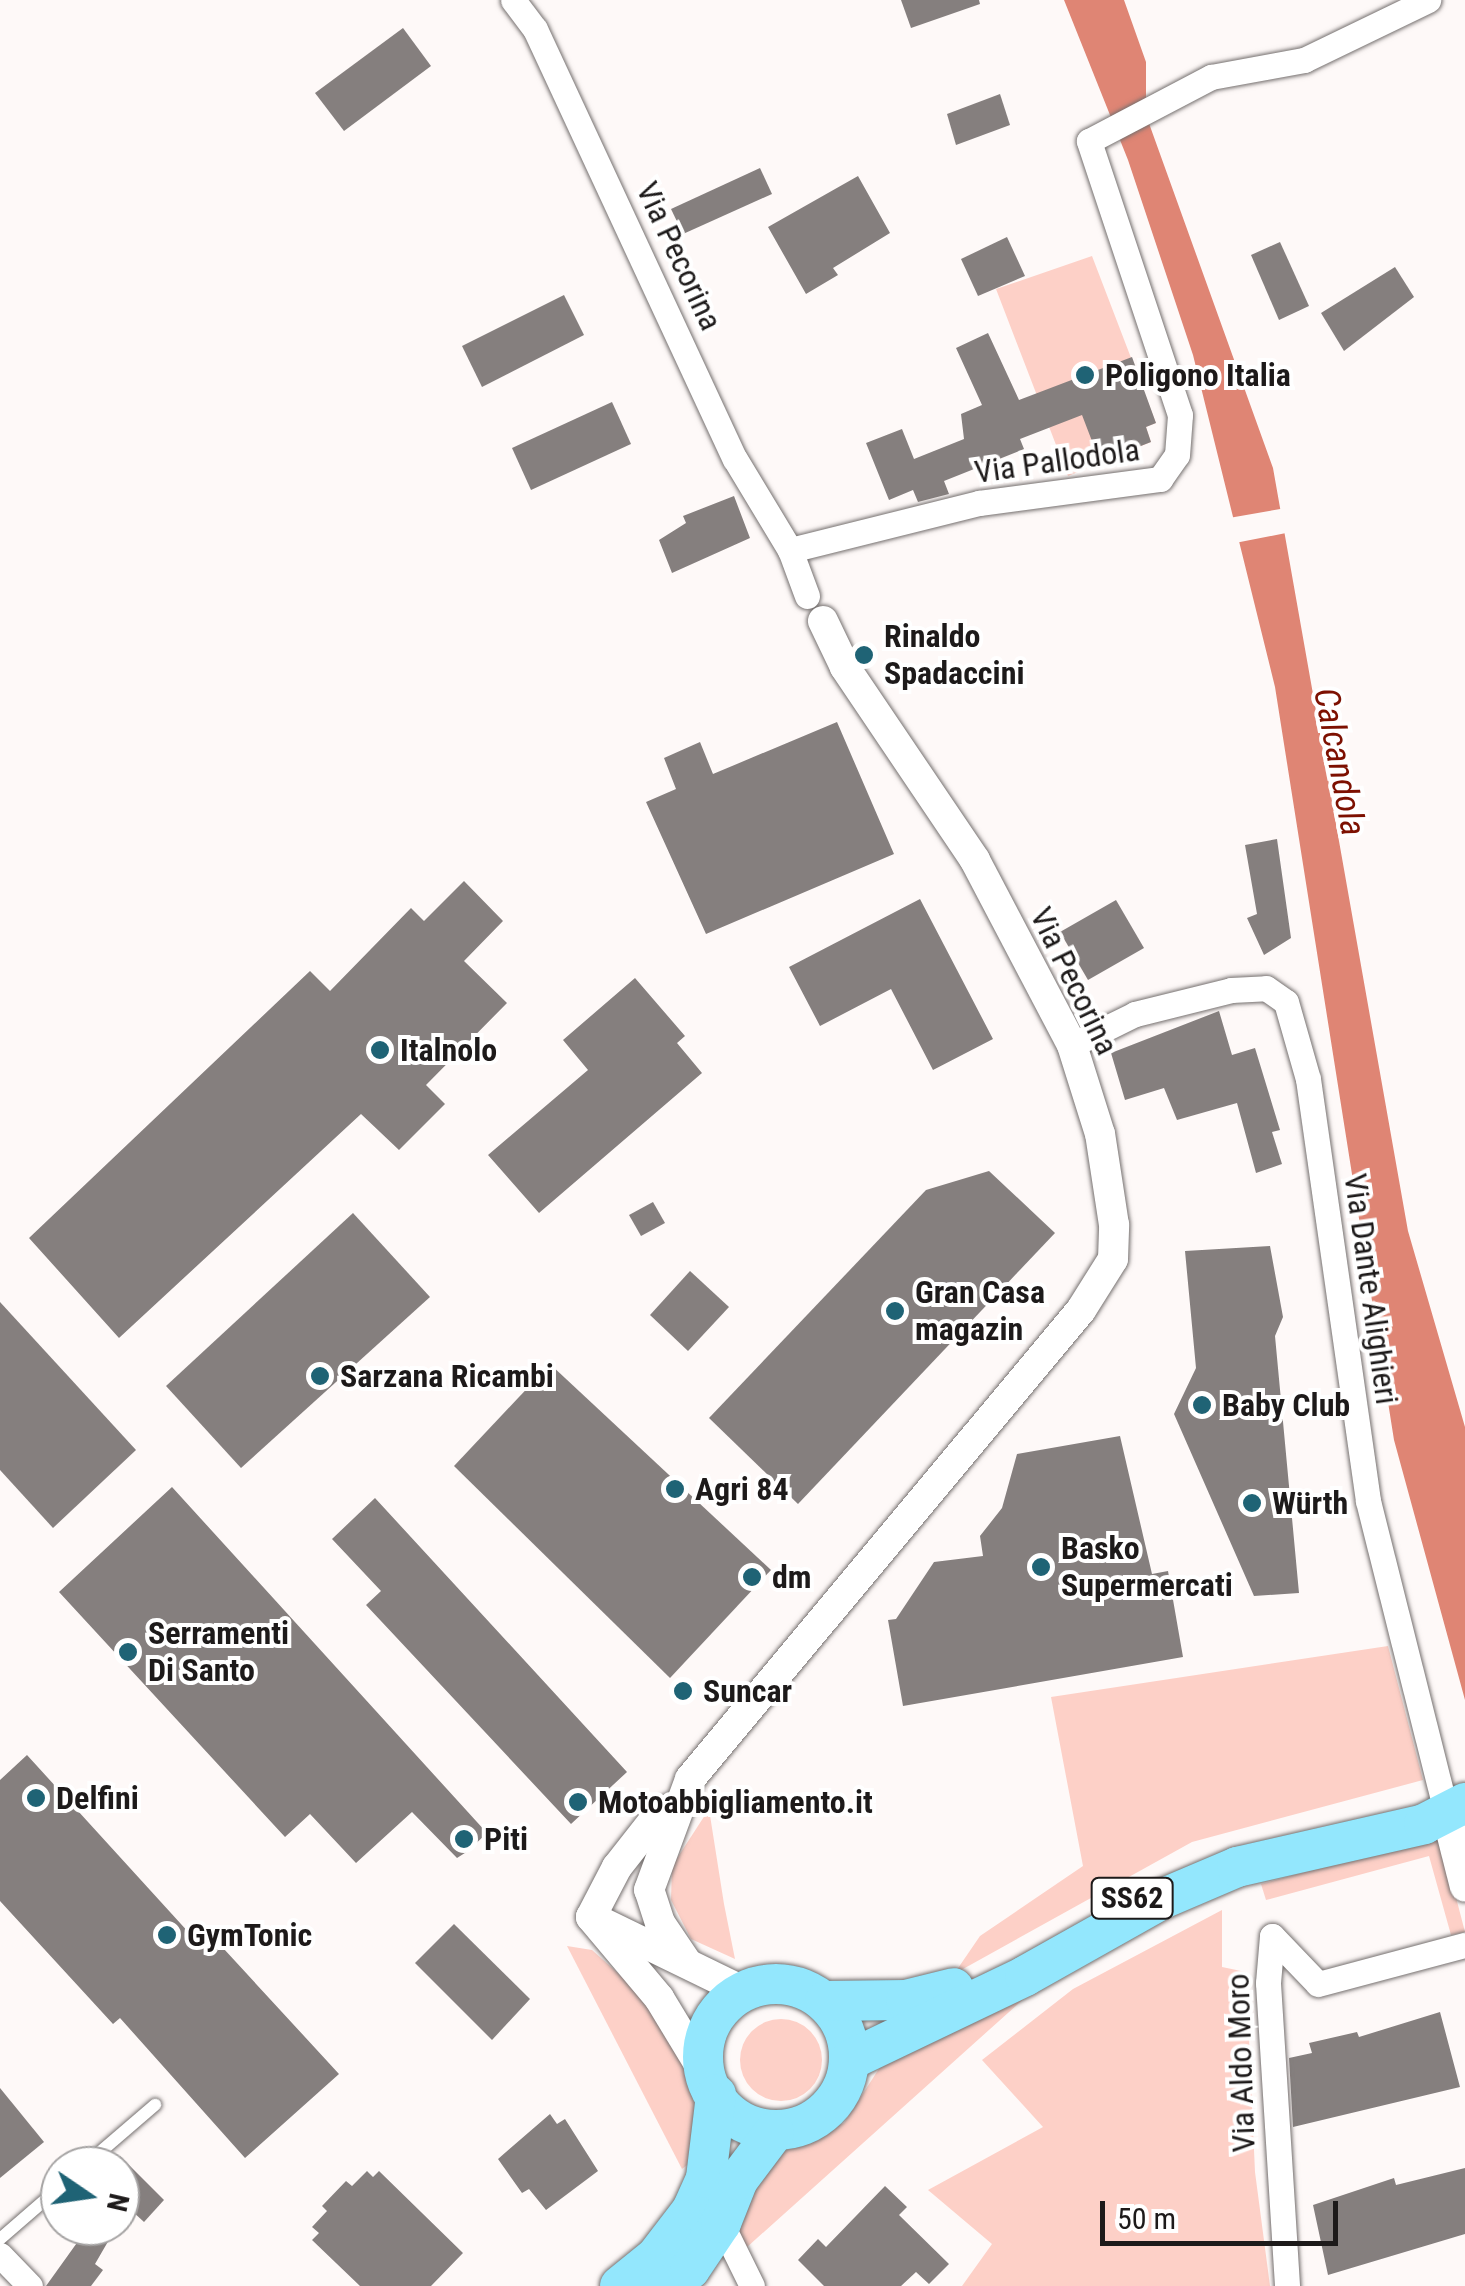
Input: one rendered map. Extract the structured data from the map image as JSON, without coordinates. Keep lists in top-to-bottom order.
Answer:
{
  "streets": {
    "main road": ["SS62"],
    "street": [
      "Via Pecorina",
      "Via Pallodola",
      "Via Dante Alighieri",
      "Via Aldo Moro"
    ]
  },
  "crossings": [
    ["Via Pecorina", "Via Pallodola"],
    ["Via Pecorina", "Via Dante Alighieri"],
    ["Via Dante Alighieri", "SS62"]
  ],
  "water": ["Calcandola"],
  "places": [
    "Poligono Italia",
    "Rinaldo Spadaccini",
    "Italnolo",
    "Gran Casa magazin",
    "Sarzana Ricambi",
    "Baby Club",
    "Agri 84",
    "Würth",
    "Basko Supermercati",
    "dm",
    "Serramenti Di Santo",
    "Suncar",
    "Delfini",
    "Motoabbigliamento.it",
    "Piti",
    "GymTonic"
  ],
  "scale_bar": "50 m",
  "north": "right"
}
